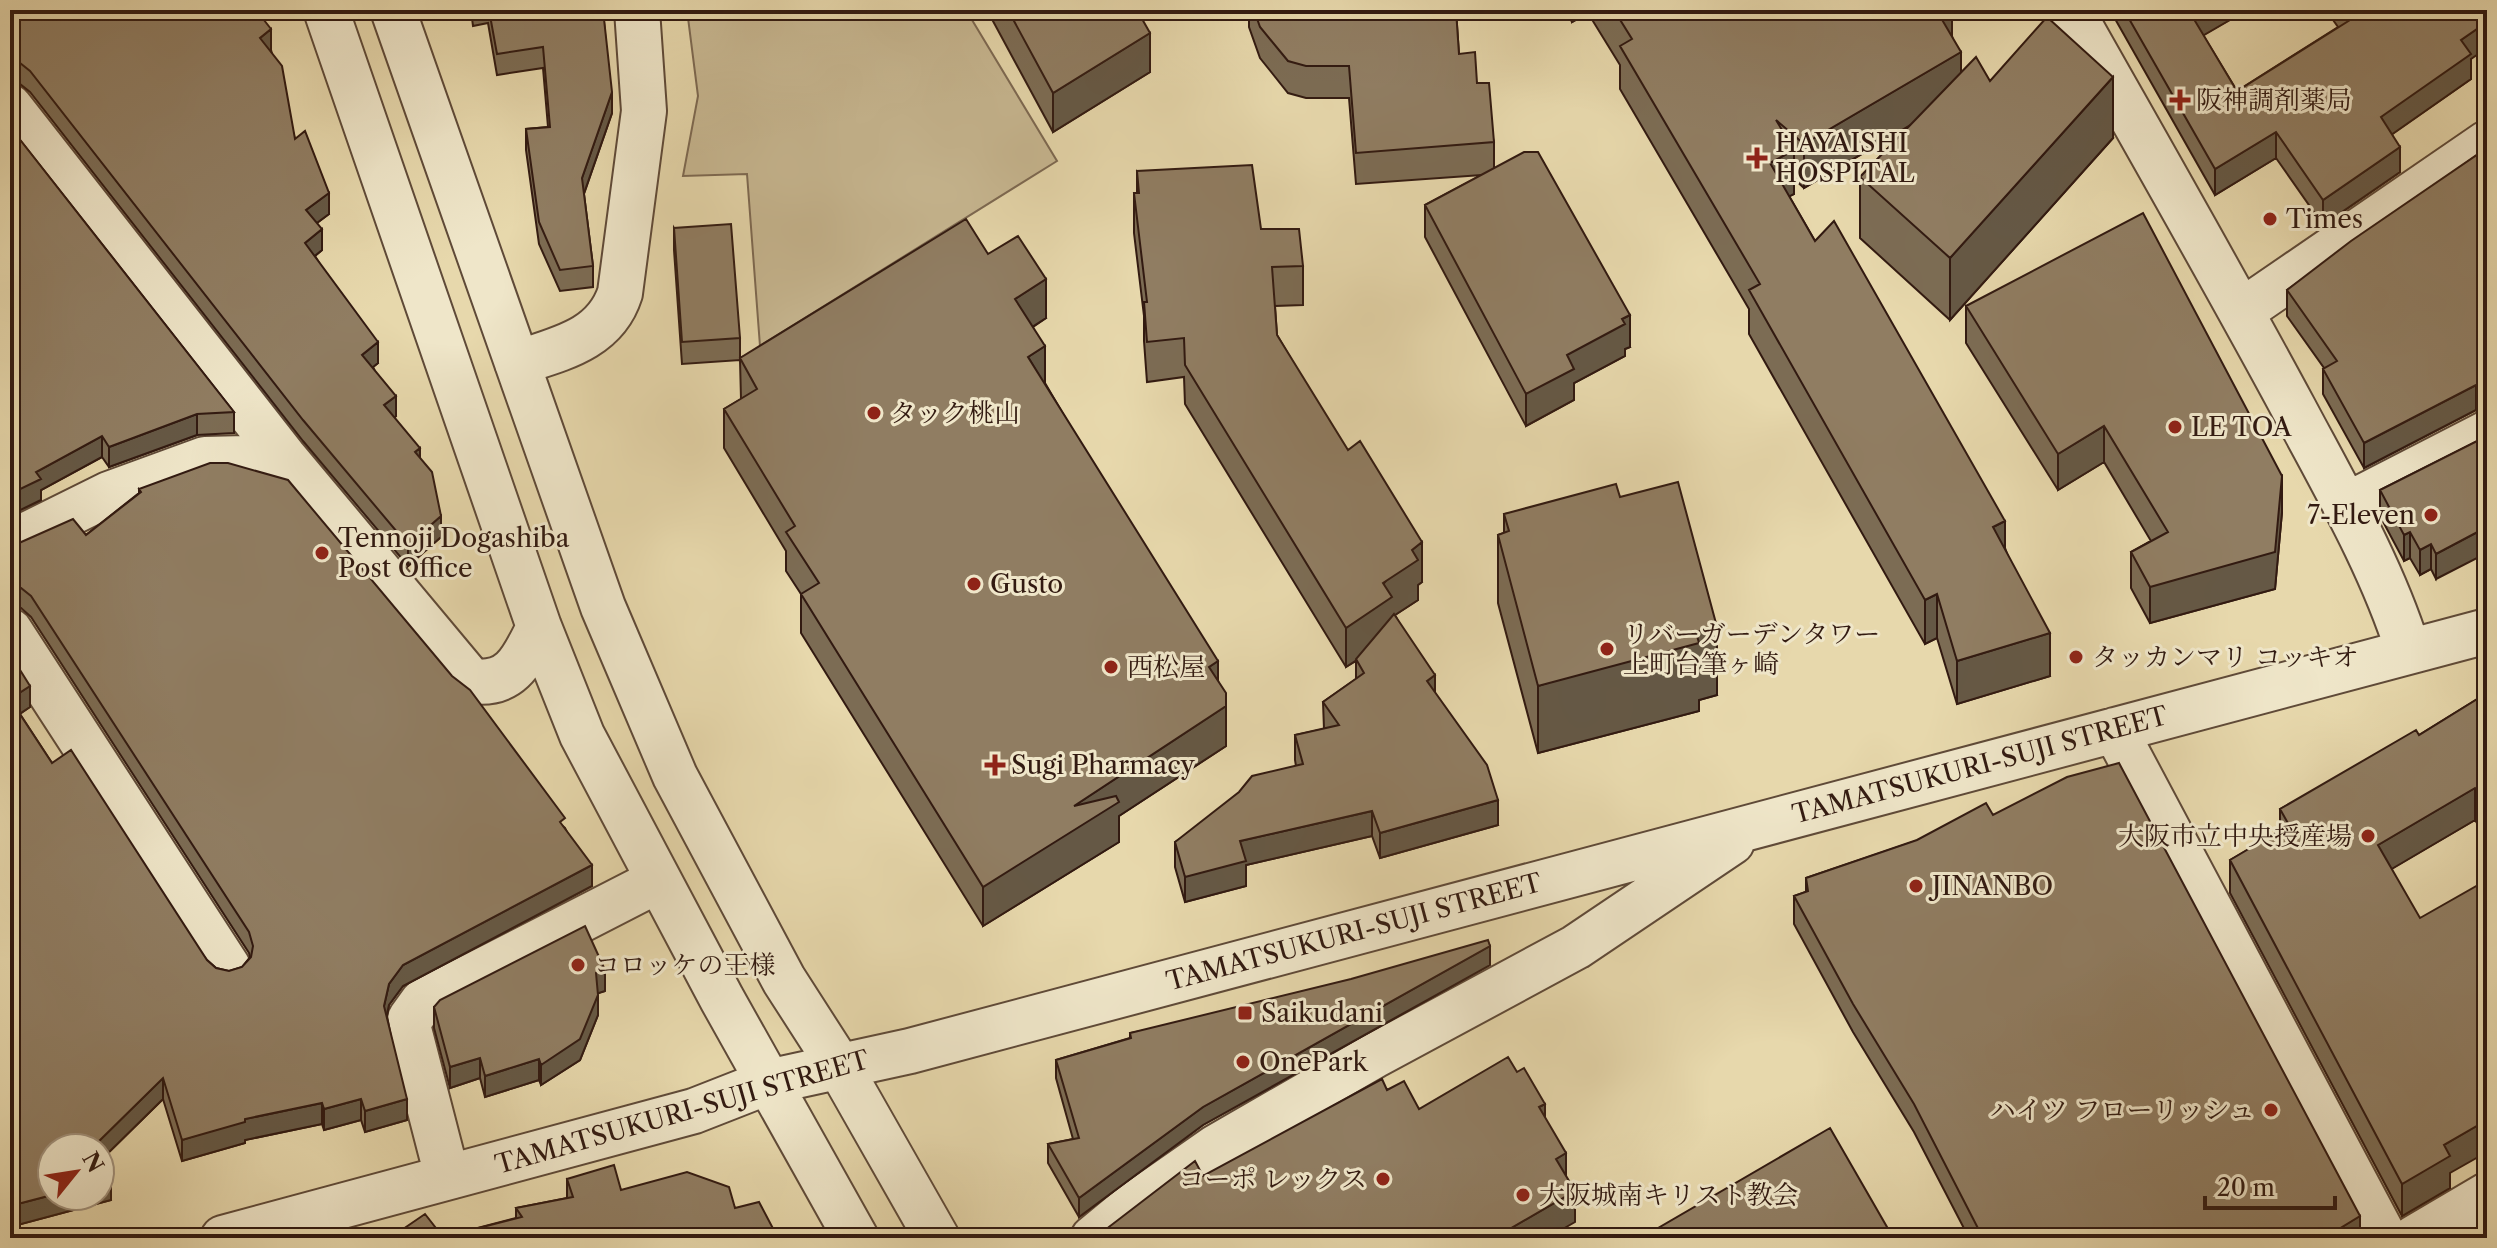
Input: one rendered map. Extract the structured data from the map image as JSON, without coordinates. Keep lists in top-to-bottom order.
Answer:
{
  "streets": {
    "street": ["TAMATSUKURI-SUJI STREET"]
  },
  "places": {
    "health": ["阪神調剤薬局", "HAYAISHI HOSPITAL", "Sugi Pharmacy"],
    "other": [
      "Times",
      "タック桃山",
      "LE TOA",
      "7-Eleven",
      "Tennoji Dogashiba Post Office",
      "Gusto",
      "リバーガーデンタワー 上町台筆ヶ崎",
      "タッカンマリ コッキオ",
      "西松屋",
      "大阪市立中央授産場",
      "JINANBO",
      "コロッケの王様",
      "OnePark",
      "ハイツ フローリッシュ",
      "コーポ レックス",
      "大阪城南キリスト教会"
    ],
    "transit": ["Saikudani"]
  },
  "scale_bar": "20 m",
  "north": "top right"
}
